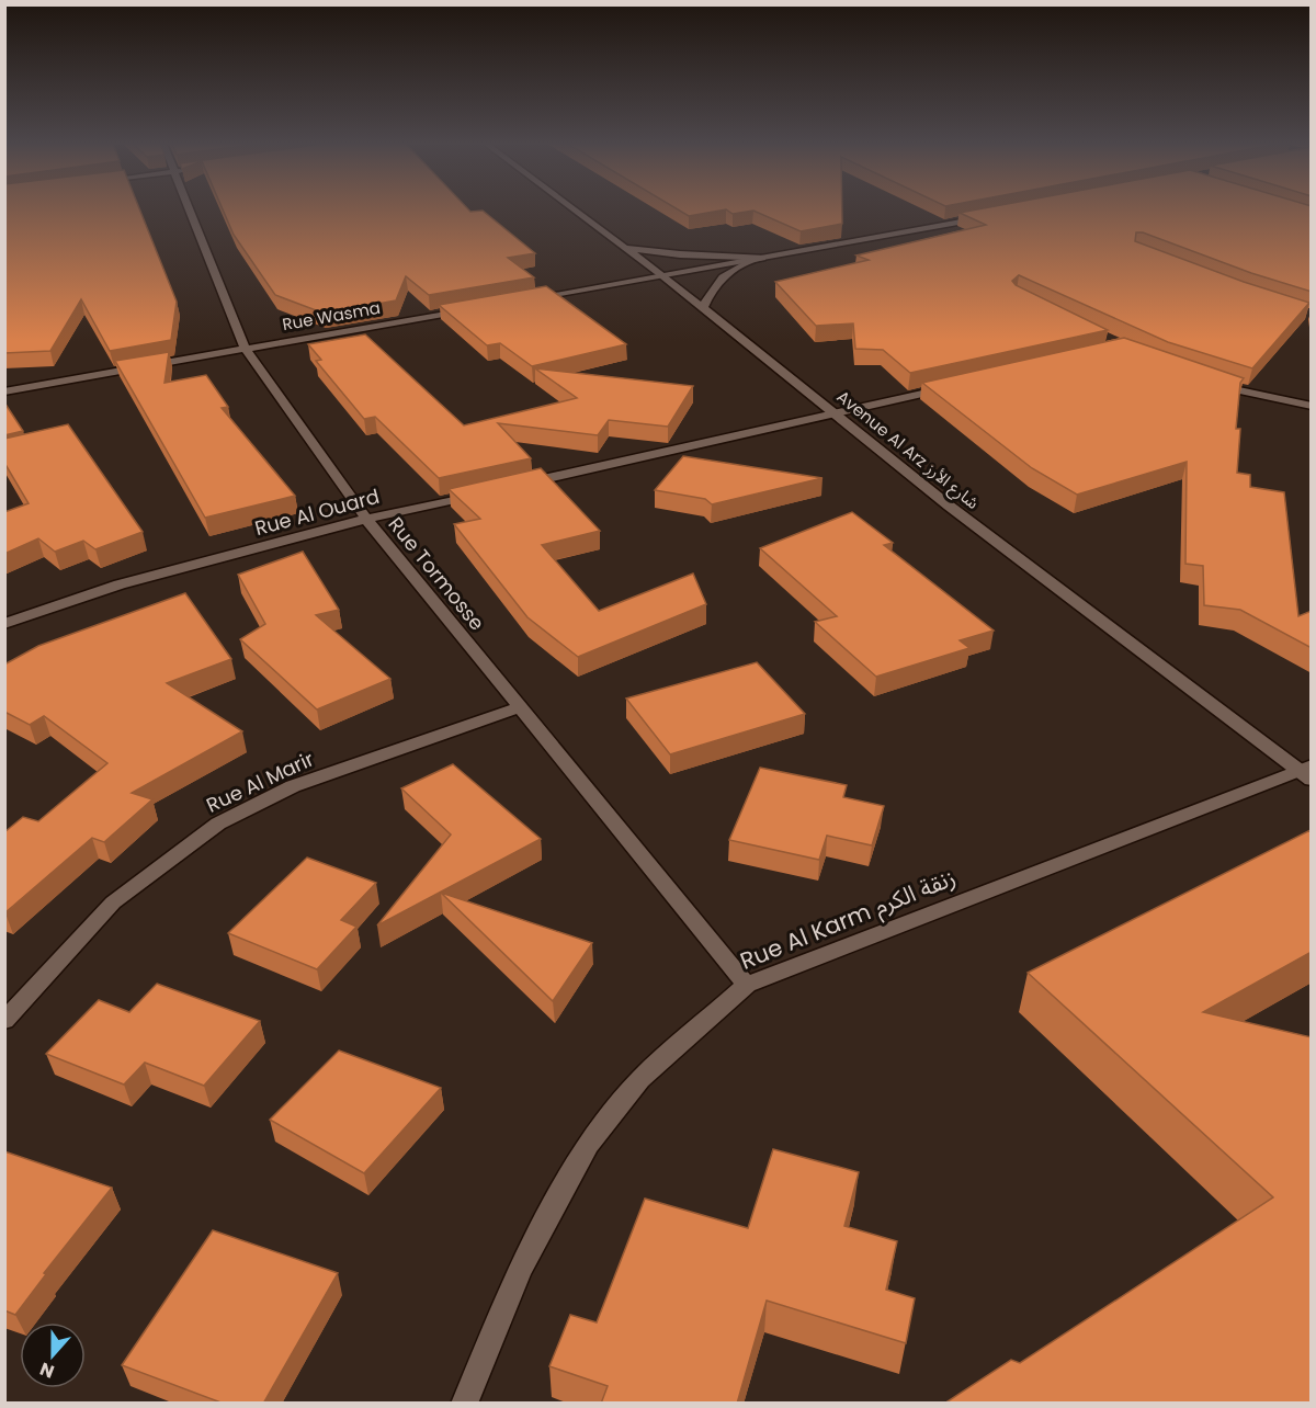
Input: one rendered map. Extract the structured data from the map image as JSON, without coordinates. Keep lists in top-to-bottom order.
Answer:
{
  "streets": {
    "street": [
      "Rue Wasma",
      "Avenue Al Arz شارع الأرز",
      "Rue Al Ouard",
      "Rue Tormosse",
      "Rue Al Marir",
      "Rue Al Karm زنقة الكرم"
    ]
  },
  "crossings": [
    ["Rue Wasma", "Rue Tormosse"],
    ["Avenue Al Arz شارع الأرز", "Rue Al Karm زنقة الكرم"],
    ["Rue Al Ouard", "Rue Tormosse"],
    ["Rue Tormosse", "Rue Al Marir"],
    ["Rue Tormosse", "Rue Al Karm زنقة الكرم"]
  ],
  "north": "bottom"
}
